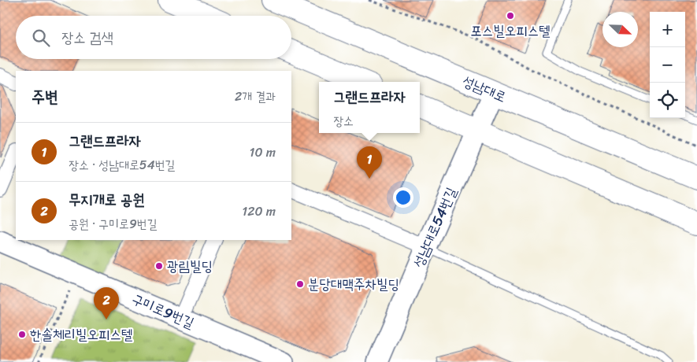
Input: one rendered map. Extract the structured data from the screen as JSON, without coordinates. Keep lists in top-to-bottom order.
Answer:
{
  "streets": {
    "main road": ["성남대로"],
    "street": ["성남대로54번길", "구미로9번길"]
  },
  "crossings": [
    ["성남대로", "성남대로54번길"]
  ],
  "places": [
    "포스빌오피스텔",
    "광림빌딩",
    "분당대맥주차빌딩",
    "한솔체리빌오피스텔"
  ],
  "north": "bottom right",
  "page": {
    "map_buttons": ["+", "−"],
    "search": "장소 검색",
    "heading": ["주변", "2개 결과"],
    "popup": ["그랜드프라자", "장소"],
    "list": [
      {
        "mark": "1",
        "name": "그랜드프라자",
        "note": "장소 · 성남대로54번길",
        "value": "10 m"
      },
      {
        "mark": "2",
        "name": "무지개로 공원",
        "note": "공원 · 구미로9번길",
        "value": "120 m"
      }
    ],
    "pins": ["1", "2"]
  }
}
